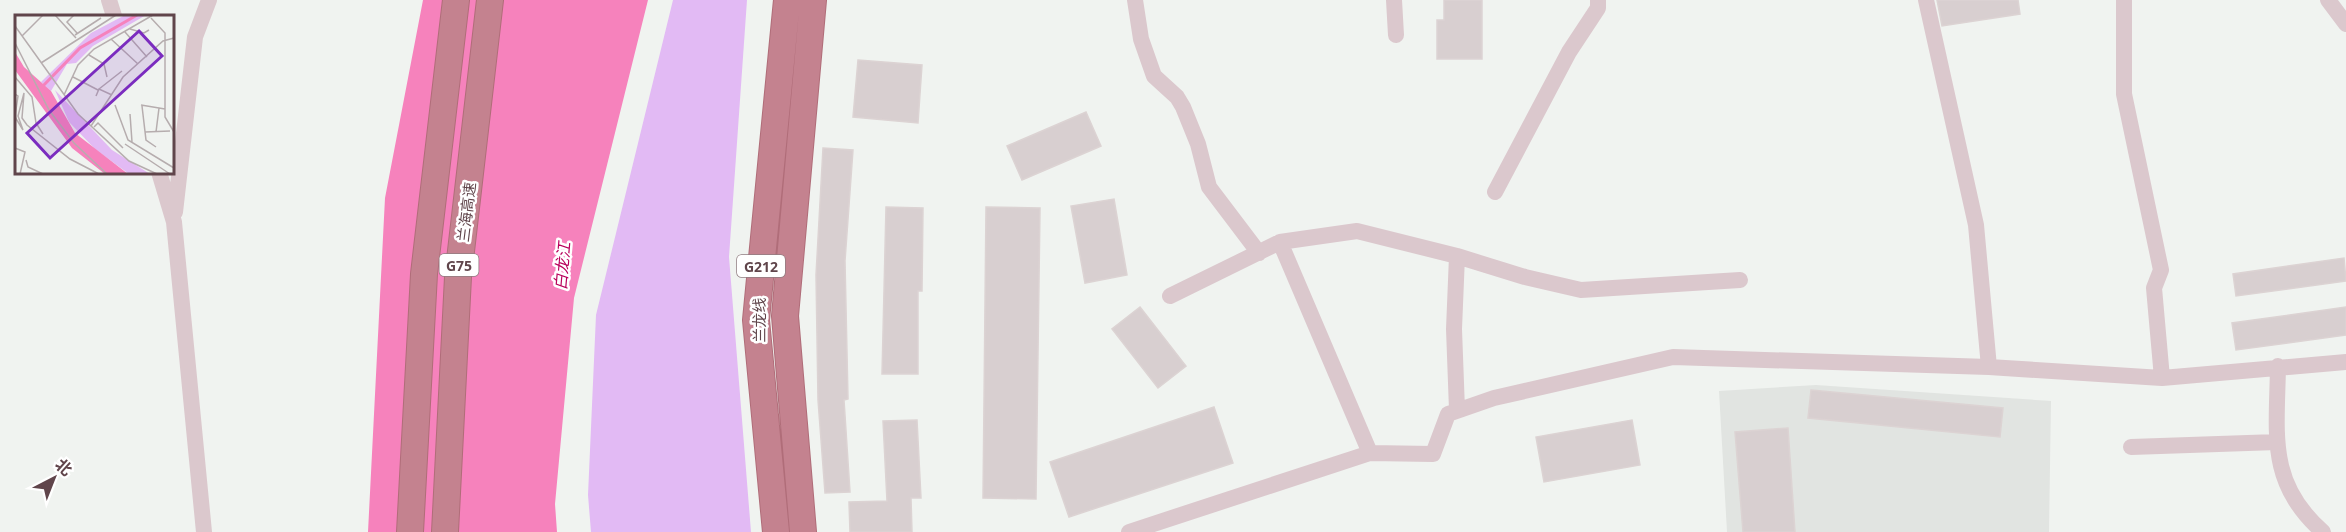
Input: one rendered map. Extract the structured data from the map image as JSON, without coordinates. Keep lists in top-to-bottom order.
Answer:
{
  "streets": {
    "highway": [
      "兰海高速",
      "G75",
      "G212",
      "兰龙线"
    ]
  },
  "water": ["白龙江"],
  "north": "top right"
}
